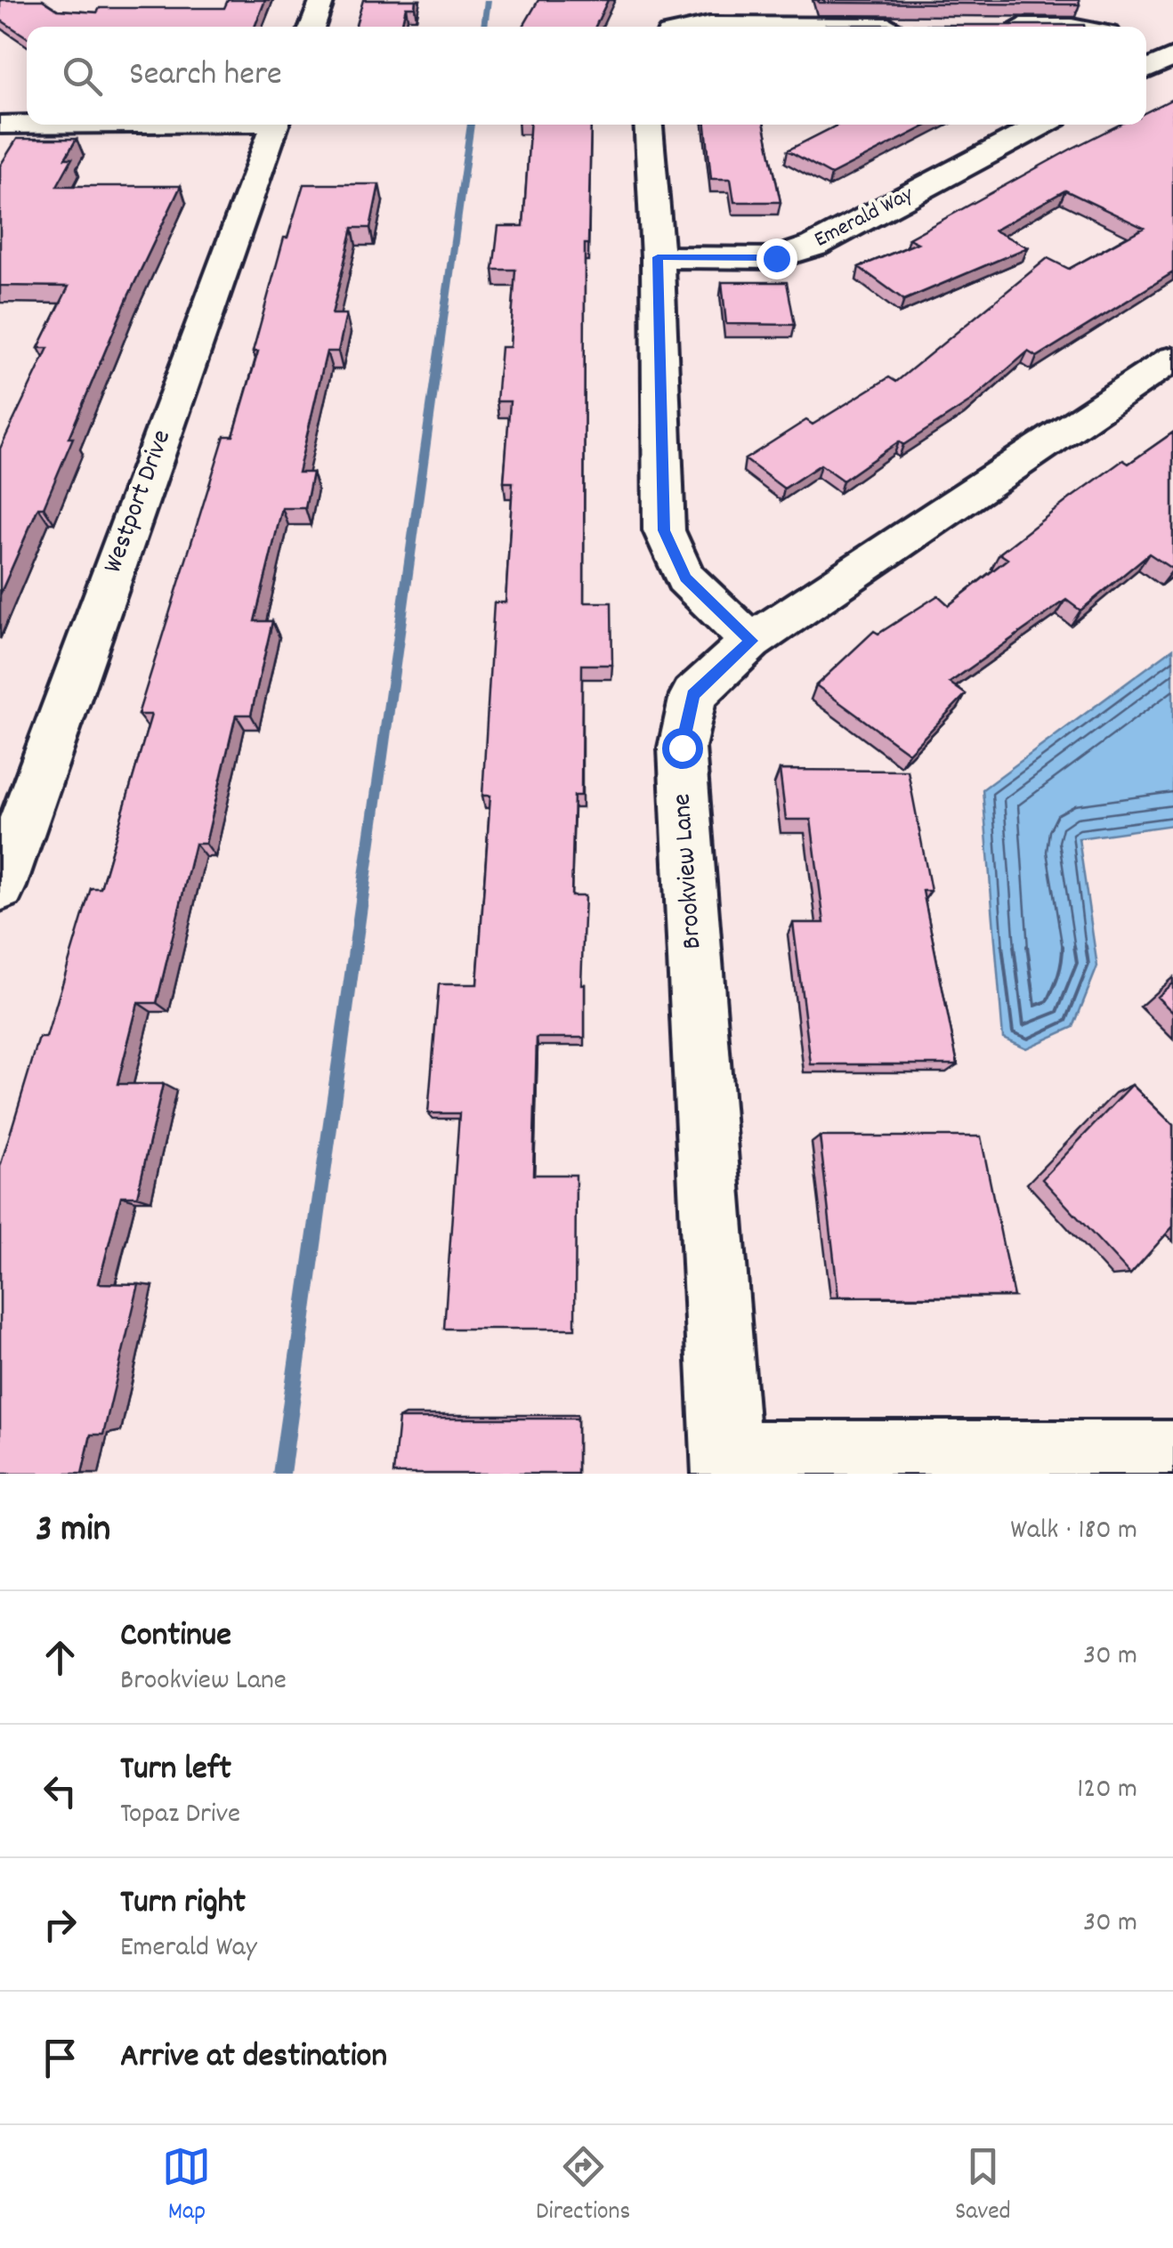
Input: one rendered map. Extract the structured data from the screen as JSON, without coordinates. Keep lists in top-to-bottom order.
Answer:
{
  "streets": {
    "street": ["Emerald Way", "Westport Drive", "Brookview Lane"]
  },
  "page": {
    "search": "Search here",
    "heading": ["3 min", "Walk · 180 m"],
    "list": [
      ["Continue", "Brookview Lane", "30 m"],
      ["Turn left", "Topaz Drive", "120 m"],
      ["Turn right", "Emerald Way", "30 m"],
      "Arrive at destination"
    ],
    "nav": ["Map", "Directions", "Saved"]
  }
}
